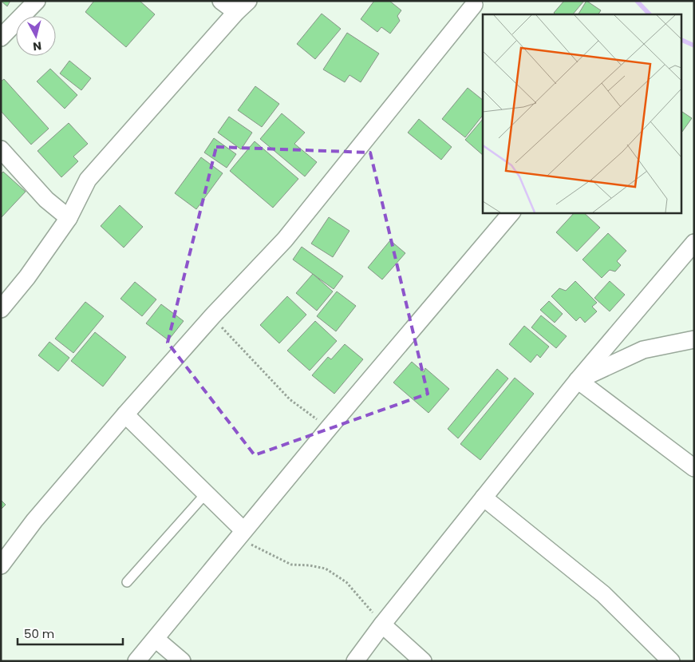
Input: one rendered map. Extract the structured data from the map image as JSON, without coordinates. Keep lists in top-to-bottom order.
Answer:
{
  "scale_bar": "50 m",
  "north": "bottom"
}
